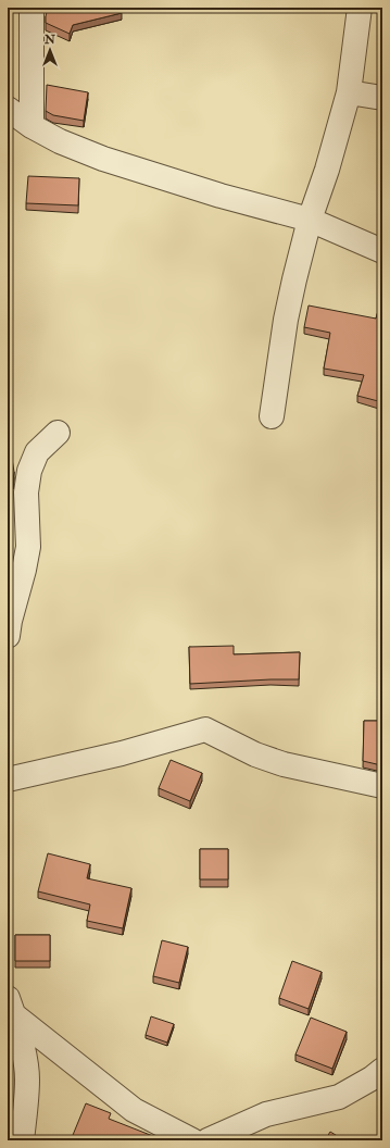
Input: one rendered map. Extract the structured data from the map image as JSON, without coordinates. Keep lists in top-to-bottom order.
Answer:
{
  "north": "top"
}
